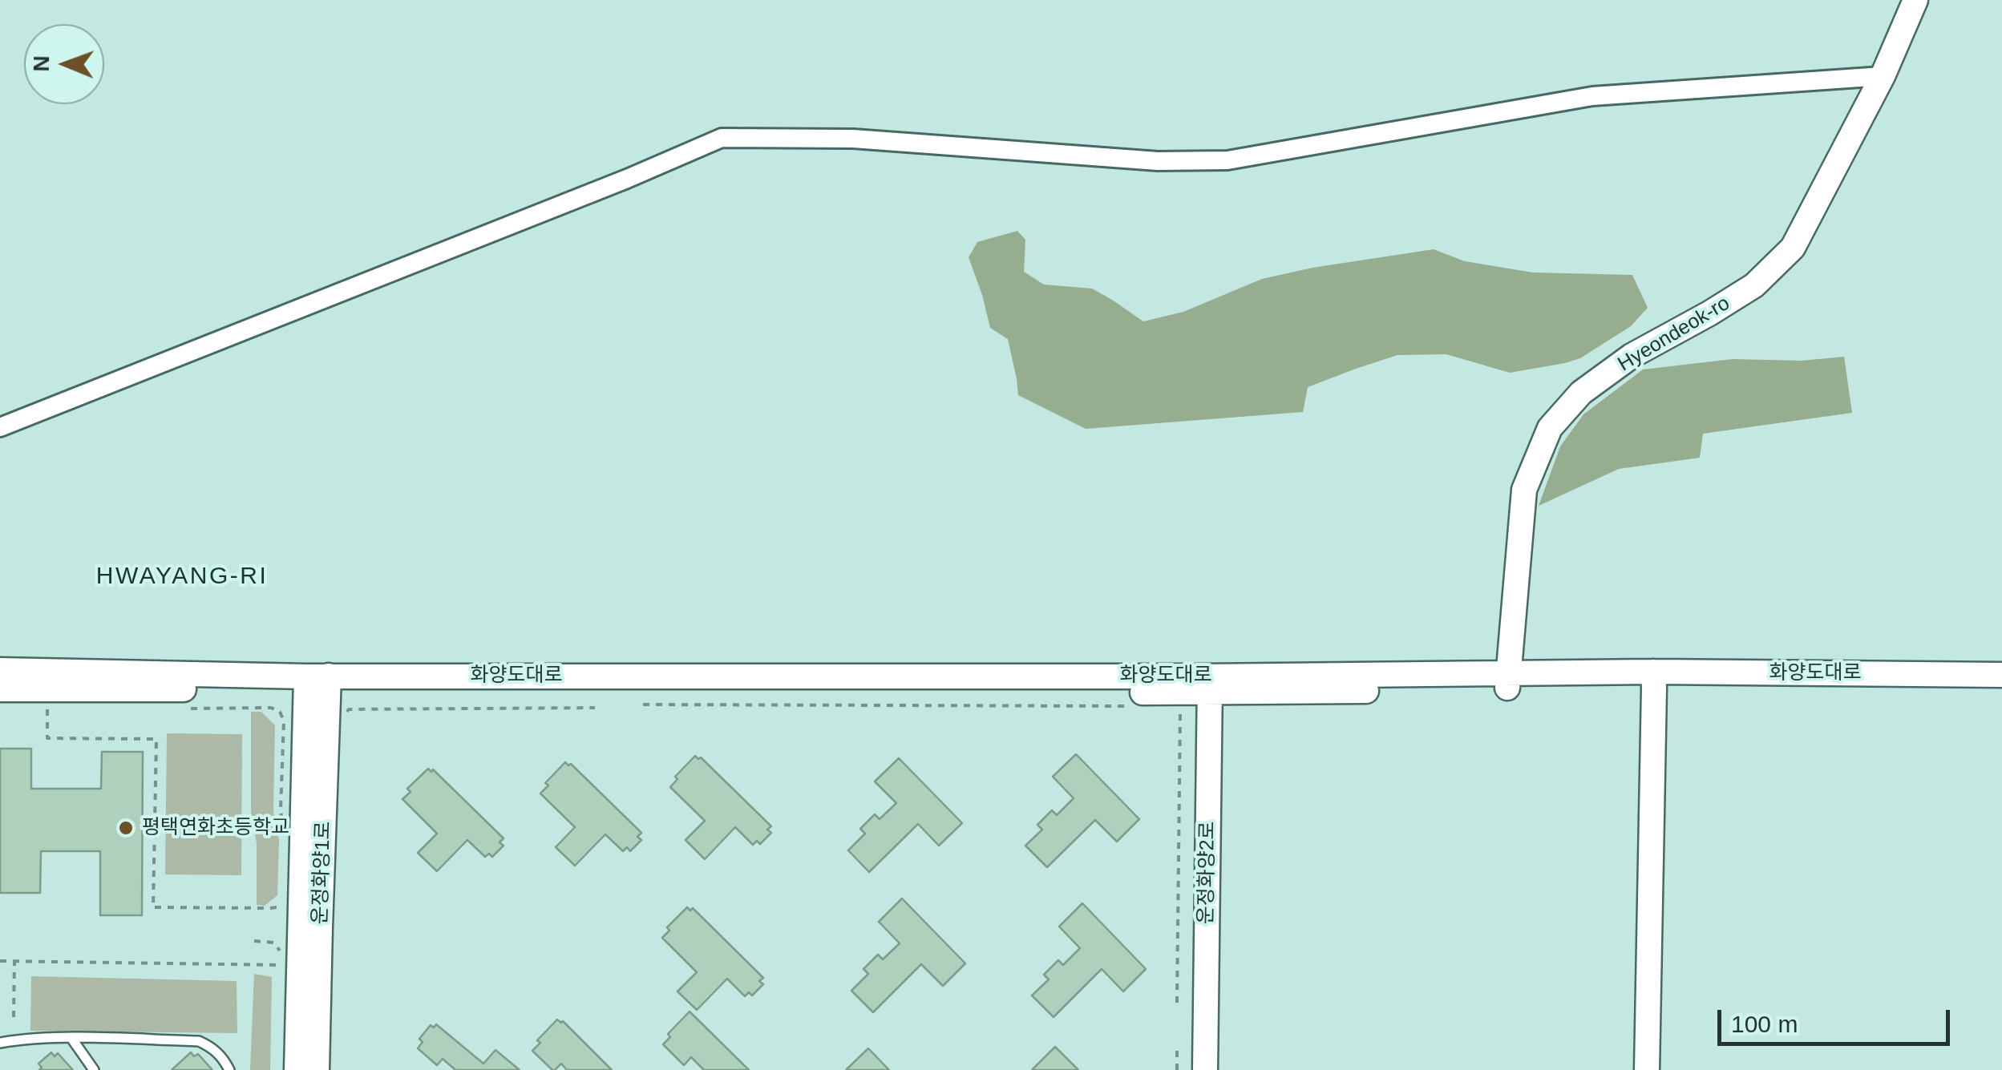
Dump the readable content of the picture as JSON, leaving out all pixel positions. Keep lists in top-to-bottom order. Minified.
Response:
{"streets":{"street":["Hyeondeok-ro","화양도대로","운정화양1로","운정화양2로"]},"crossings":[["Hyeondeok-ro","화양도대로"],["화양도대로","운정화양1로"],["화양도대로","운정화양2로"]],"districts":["HWAYANG-RI"],"places":["평택연화초등학교"],"scale_bar":"100 m","north":"left"}
